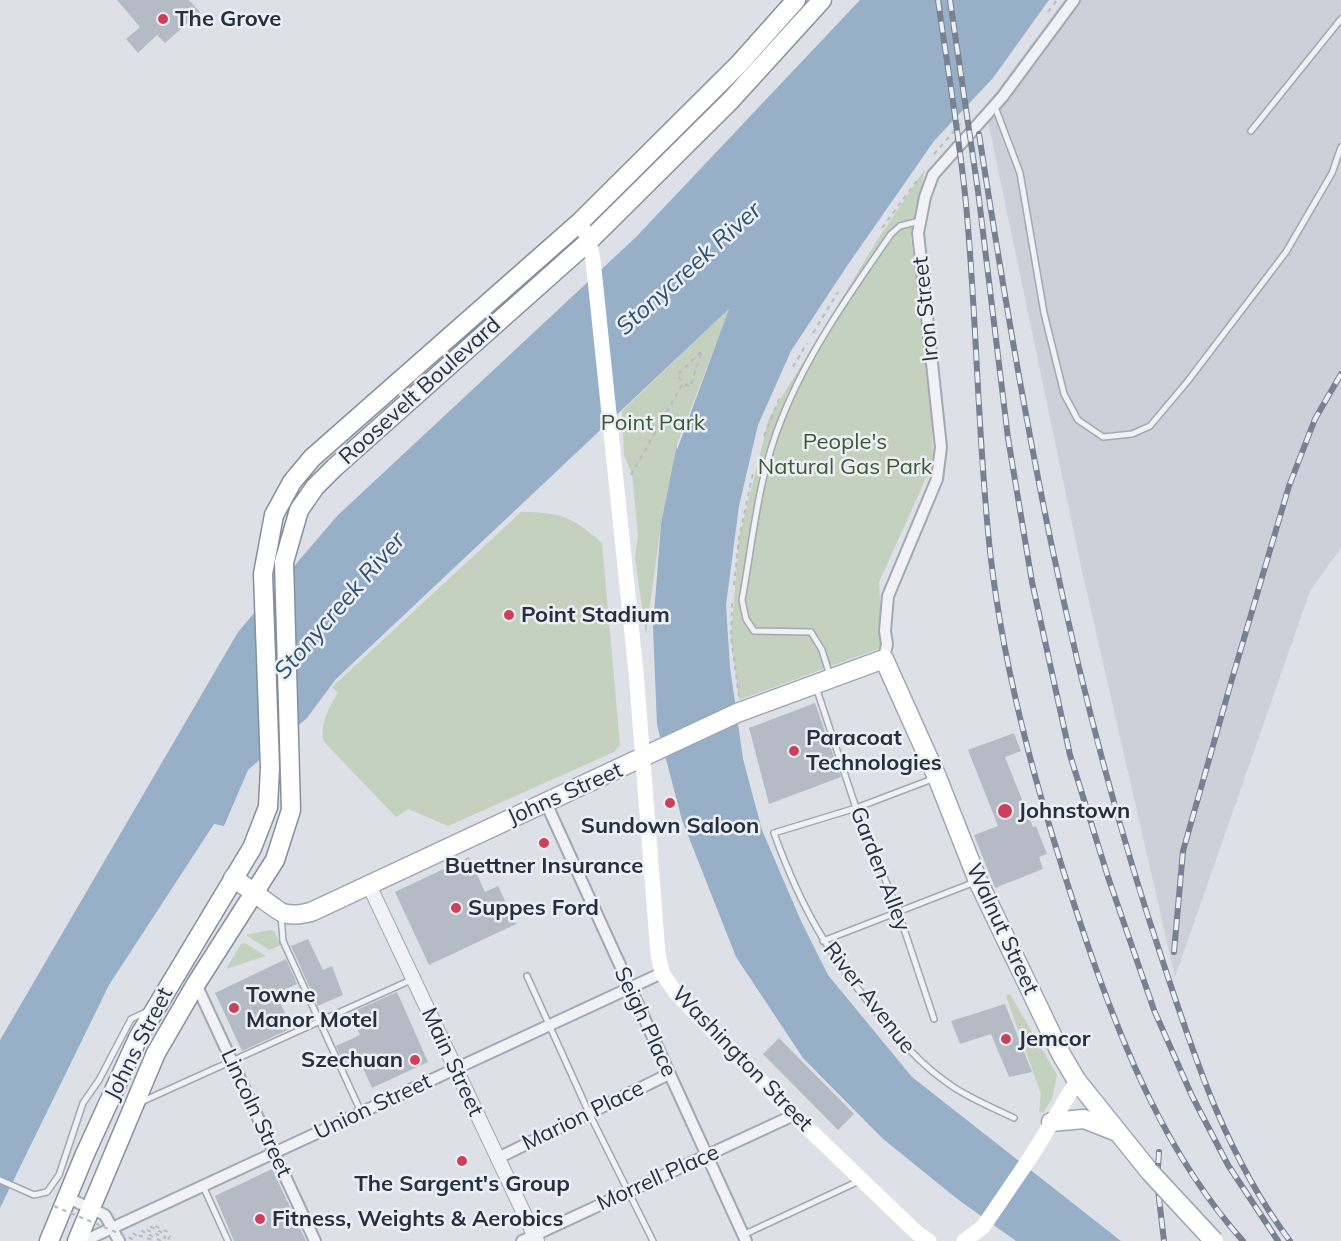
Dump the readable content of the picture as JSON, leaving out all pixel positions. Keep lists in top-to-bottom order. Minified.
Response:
{"streets":{"main road":["Roosevelt Boulevard","Johns Street","Walnut Street","Washington Street"],"street":["Iron Street","Seigh Place","Main Street","Union Street","Lincoln Street","Marion Place","Morrell Place"],"lane":["Garden Alley","River Avenue"]},"crossings":[["Iron Street","Johns Street"],["Iron Street","Garden Alley"],["Iron Street","Walnut Street"],["Roosevelt Boulevard","Johns Street"],["Roosevelt Boulevard","Washington Street"],["Johns Street","Garden Alley"],["Johns Street","Walnut Street"],["Johns Street","Seigh Place"],["Johns Street","Washington Street"],["Johns Street","Main Street"],["Johns Street","Lincoln Street"],["Garden Alley","River Avenue"],["Seigh Place","Union Street"],["Seigh Place","Marion Place"],["Seigh Place","Morrell Place"],["Washington Street","Union Street"],["Washington Street","Morrell Place"],["Main Street","Union Street"],["Main Street","Marion Place"],["Main Street","Morrell Place"],["Union Street","Lincoln Street"]],"water":["Stonycreek River"],"parks":["Point Park","People's Natural Gas Park"],"places":["The Grove","Point Stadium","Paracoat Technologies","Sundown Saloon","Johnstown","Buettner Insurance","Suppes Ford","Towne Manor Motel","Jemcor","Szechuan","The Sargent's Group","Fitness, Weights & Aerobics"]}
